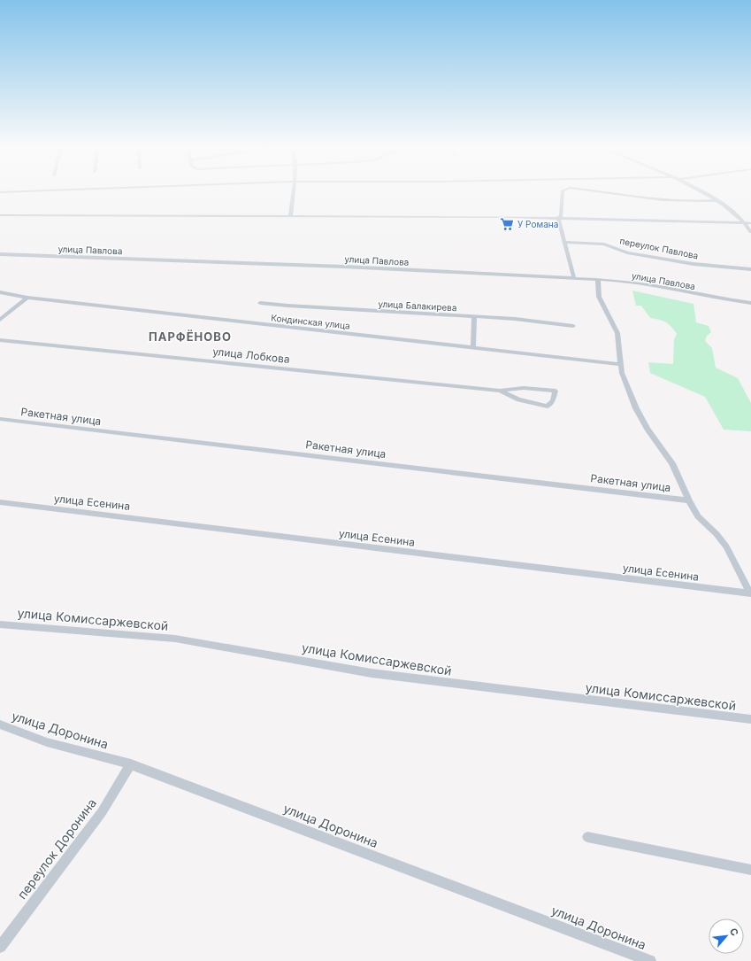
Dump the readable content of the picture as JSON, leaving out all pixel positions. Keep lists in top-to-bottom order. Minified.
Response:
{"streets":{"street":["переулок Павлова","улица Павлова","улица Балакирева","Кондинская улица","улица Лобкова","Ракетная улица","улица Есенина","улица Комиссаржевской","улица Доронина","переулок Доронина"]},"crossings":[["улица Доронина","переулок Доронина"]],"districts":["ПАРФЁНОВО"],"places":{"supermarket":["У Романа"]},"north":"top right"}
